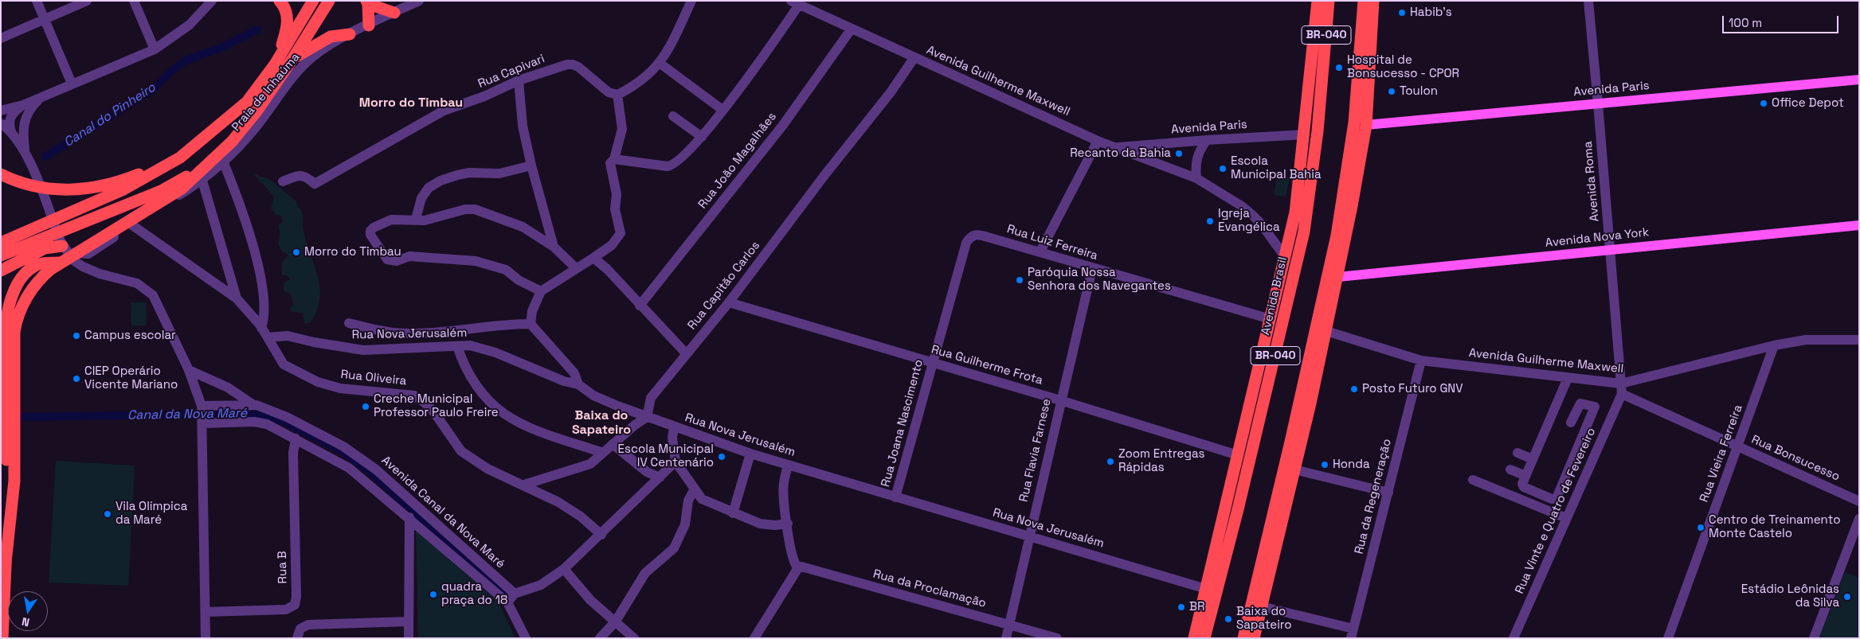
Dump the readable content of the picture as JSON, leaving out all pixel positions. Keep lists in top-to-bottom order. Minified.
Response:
{"streets":{"highway":["BR-040","Avenida Brasil"],"main road":["Avenida Paris","Avenida Nova York"],"street":["Rua Capivari","Avenida Guilherme Maxwell","Praia de Inhaúma","Rua João Magalhães","Avenida Roma","Rua Luiz Ferreira","Rua Capitão Carlos","Rua Nova Jerusalém","Rua Guilherme Frota","Rua Oliveira","Rua Joana Nascimento","Rua Flavia Farnese","Rua Vieira Ferreira","Rua Bonsucesso","Rua da Regeneração","Rua Vinte e Quatro de Fevereiro","Avenida Canal da Nova Maré","Rua B","Rua da Proclamação"]},"crossings":[["Avenida Guilherme Maxwell","Avenida Paris"],["Avenida Guilherme Maxwell","Rua João Magalhães"],["Avenida Guilherme Maxwell","Avenida Roma"],["Avenida Guilherme Maxwell","Rua Capitão Carlos"],["Avenida Guilherme Maxwell","Avenida Brasil"],["Avenida Guilherme Maxwell","Rua Vieira Ferreira"],["Avenida Guilherme Maxwell","Rua Bonsucesso"],["Avenida Guilherme Maxwell","Rua da Regeneração"],["Avenida Guilherme Maxwell","Rua Vinte e Quatro de Fevereiro"],["Avenida Paris","Avenida Roma"],["Avenida Paris","Avenida Brasil"],["Praia de Inhaúma","Rua Oliveira"],["Avenida Roma","Avenida Nova York"],["Avenida Roma","Rua Bonsucesso"],["Avenida Roma","Rua Vinte e Quatro de Fevereiro"],["Rua Luiz Ferreira","Avenida Brasil"],["Rua Luiz Ferreira","Rua Joana Nascimento"],["Rua Luiz Ferreira","Rua Flavia Farnese"],["Rua Capitão Carlos","Rua Nova Jerusalém"],["Rua Capitão Carlos","Rua Guilherme Frota"],["Avenida Brasil","Rua Nova Jerusalém"],["Avenida Brasil","Rua Guilherme Frota"],["Rua Nova Jerusalém","Rua Oliveira"],["Rua Nova Jerusalém","Rua Joana Nascimento"],["Rua Nova Jerusalém","Rua Flavia Farnese"],["Rua Guilherme Frota","Rua Joana Nascimento"],["Rua Guilherme Frota","Rua Flavia Farnese"],["Rua Flavia Farnese","Rua da Proclamação"],["Rua Vieira Ferreira","Rua Bonsucesso"],["Rua Bonsucesso","Rua Vinte e Quatro de Fevereiro"],["Avenida Canal da Nova Maré","Rua B"]],"districts":["Morro do Timbau","Baixa do Sapateiro"],"water":["Canal do Pinheiro","Canal da Nova Maré"],"places":["Habib's","Hospital de Bonsucesso - CPOR","Toulon","Office Depot","Recanto da Bahia","Escola Municipal Bahia","Igreja Evangélica","Morro do Timbau","Paróquia Nossa Senhora dos Navegantes","Campus escolar","CIEP Operário Vicente Mariano","Posto Futuro GNV","Creche Municipal Professor Paulo Freire","Escola Municipal IV Centenário","Zoom Entregas Rápidas","Honda","Vila Olímpica da Maré","Centro de Treinamento Monte Castelo","quadra praça do 18","Estádio Leônidas da Silva","BR","Baixa do Sapateiro"],"scale_bar":"100 m","north":"bottom"}
